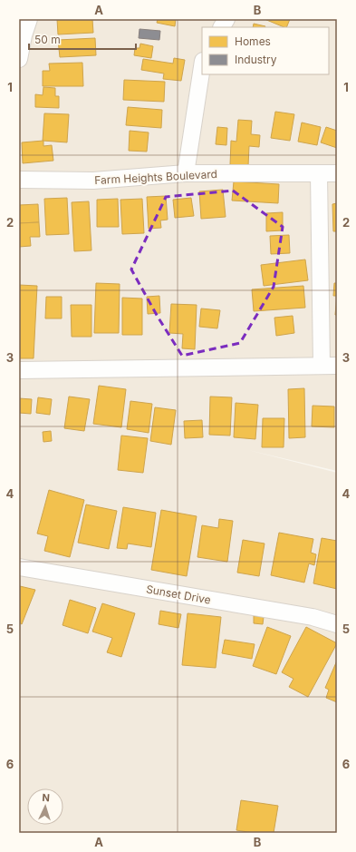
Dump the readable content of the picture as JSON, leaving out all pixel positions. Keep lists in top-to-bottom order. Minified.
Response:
{"streets":{"street":["Farm Heights Boulevard","Sunset Drive"]},"legend":["Homes","Industry"],"scale_bar":"50 m","north":"top","grid":{"columns":["A","B"],"rows":["1","2","3","4","5","6"]}}
